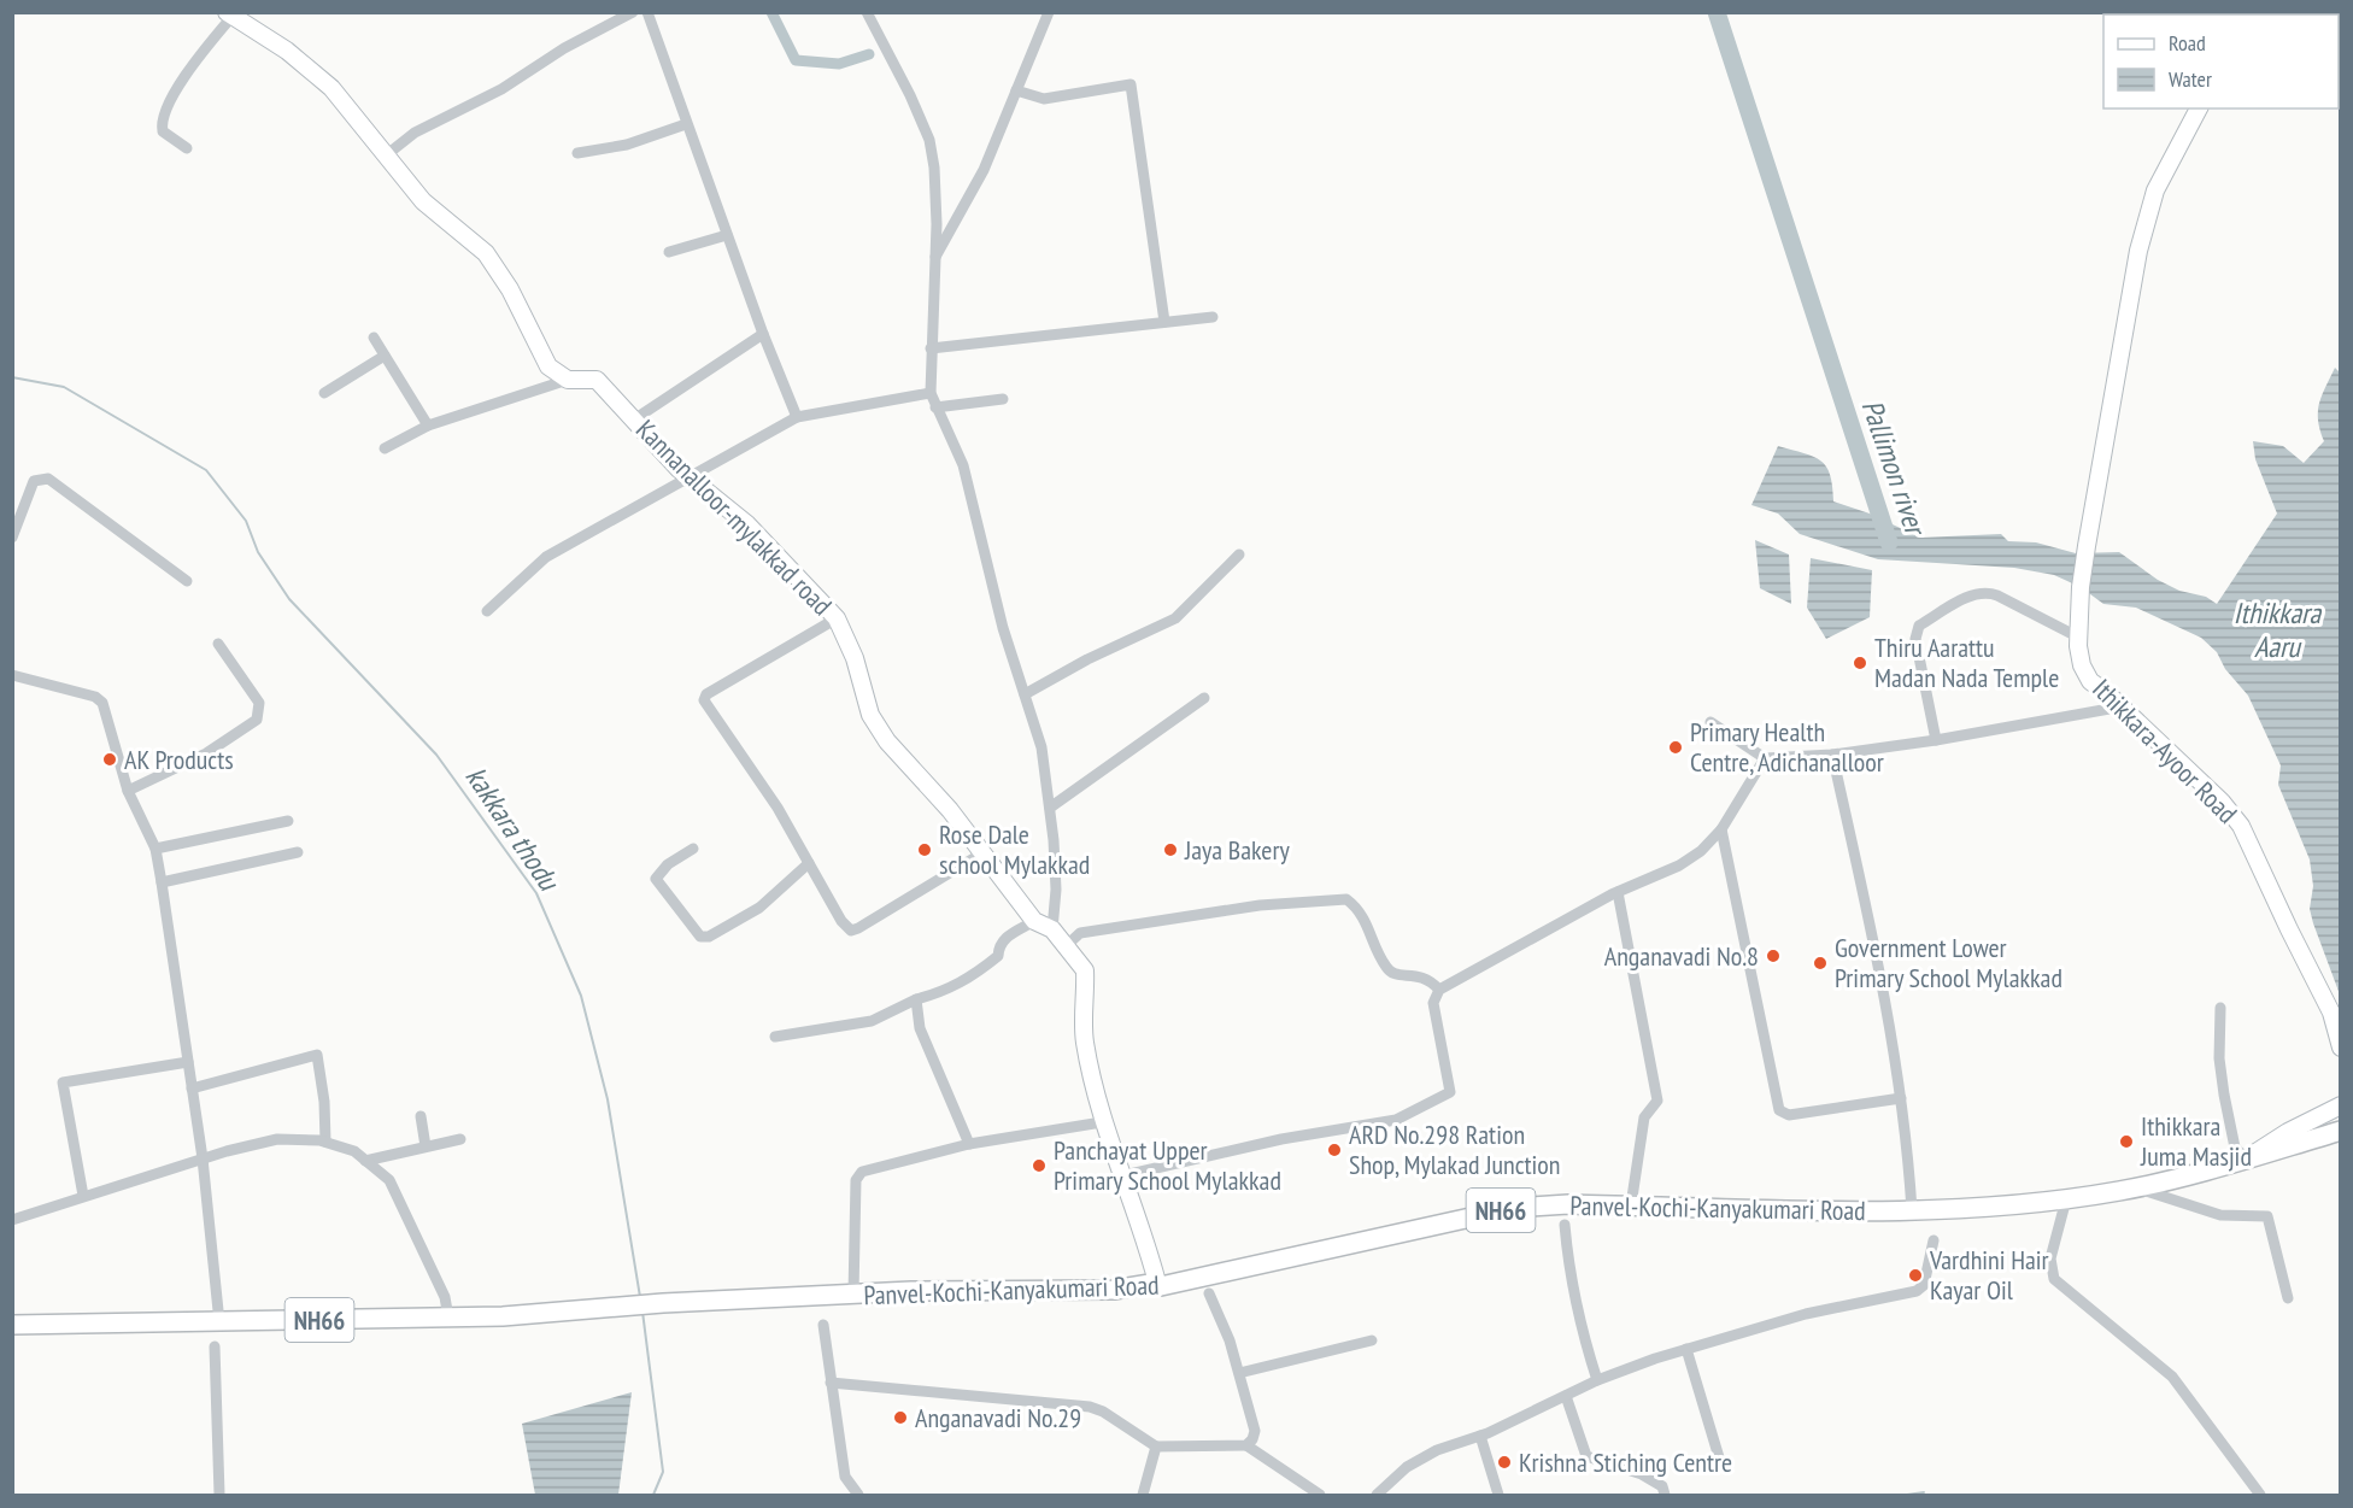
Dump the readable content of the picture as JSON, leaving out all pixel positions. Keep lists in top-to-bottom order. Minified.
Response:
{"streets":{"highway":["Panvel-Kochi-Kanyakumari Road","NH66"],"main road":["Kannanalloor-mylakkad road","Ithikkara-Ayoor Road"]},"crossings":[["Kannanalloor-mylakkad road","Panvel-Kochi-Kanyakumari Road"]],"water":["Pallimon river","Ithikkara Aaru","kakkara thodu"],"places":["Thiru Aarattu Madan Nada Temple","Primary Health Centre, Adichanalloor","AK Products","Rose Dale school Mylakkad","Jaya Bakery","Anganavadi No.8","Government Lower Primary School Mylakkad","Ithikkara Juma Masjid","ARD No.298 Ration Shop, Mylakad Junction","Panchayat Upper Primary School Mylakkad","Vardhini Hair Kayar Oil","Anganavadi No.29","Krishna Stiching Centre"],"legend":["Road","Water"]}
